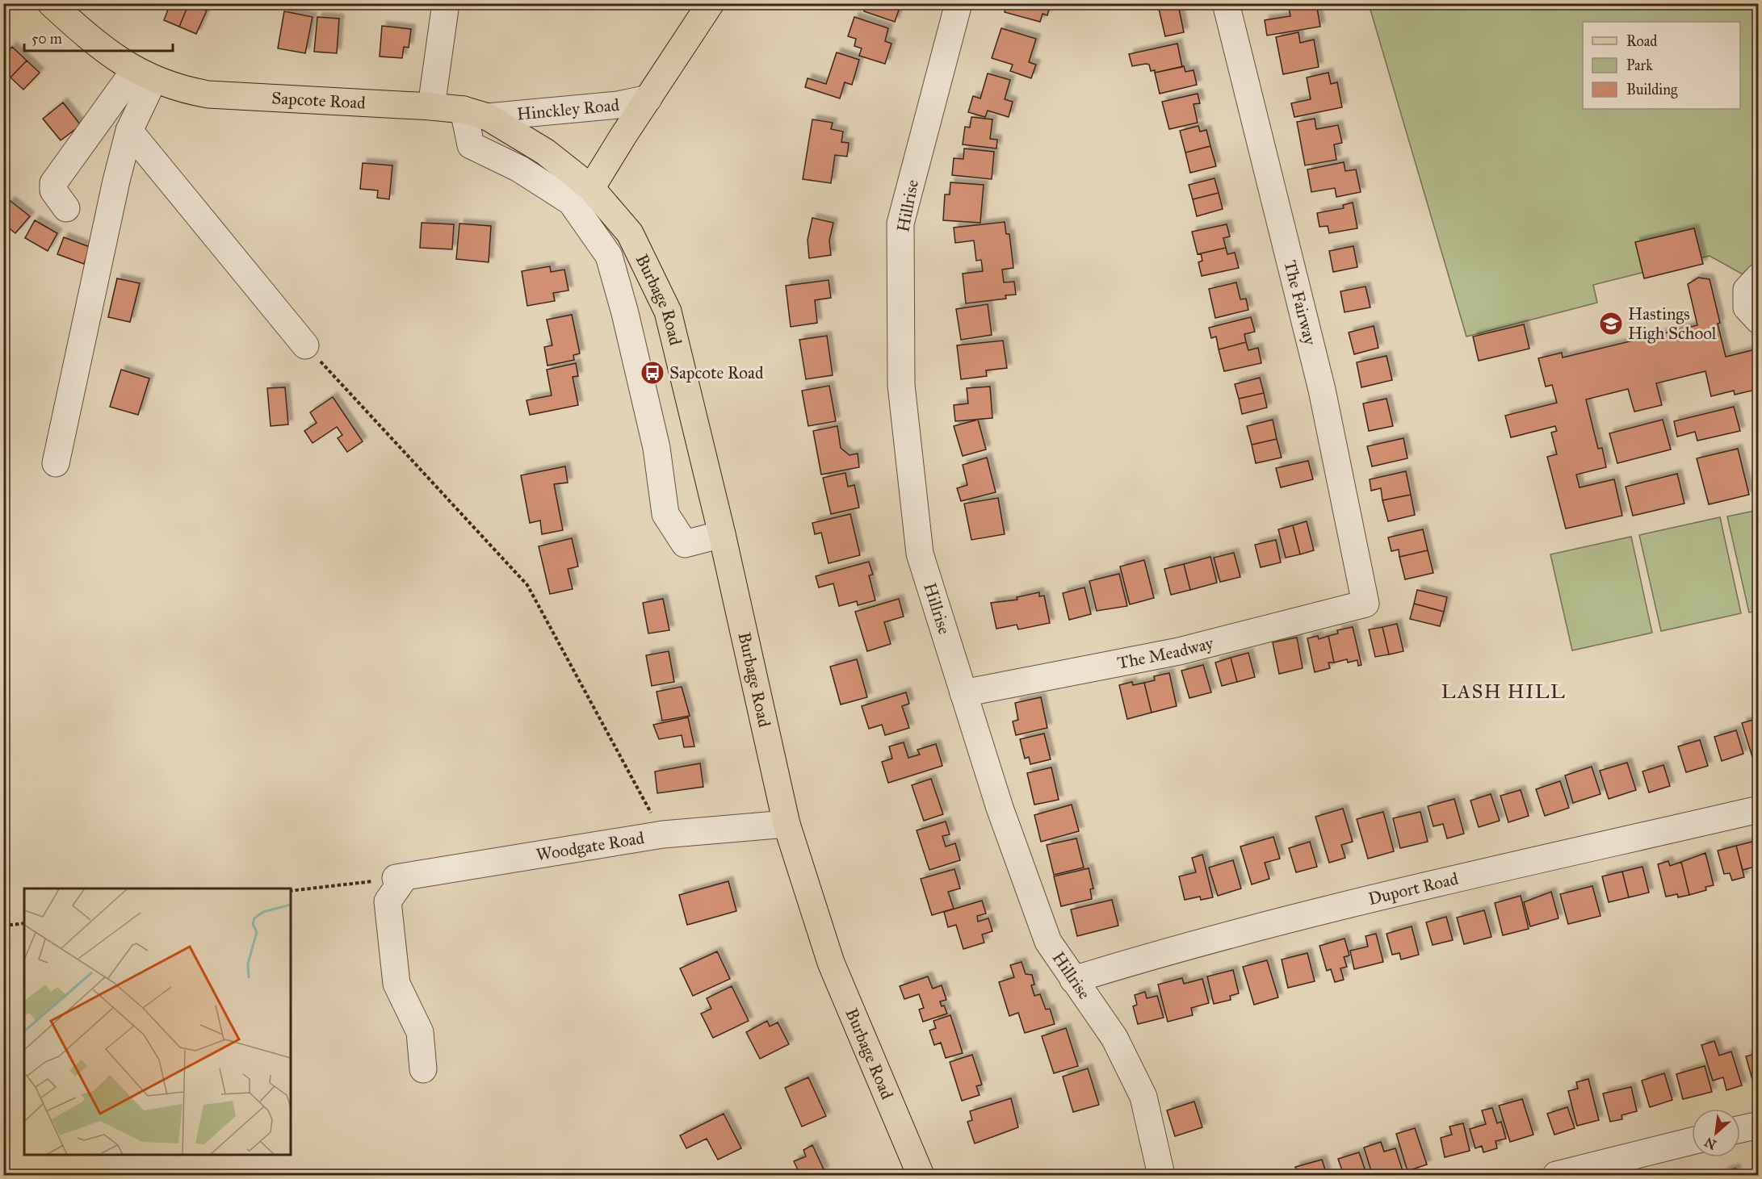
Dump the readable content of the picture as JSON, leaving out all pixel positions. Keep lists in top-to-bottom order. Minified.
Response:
{"streets":{"main road":["Sapcote Road","Hinckley Road","Burbage Road"],"street":["Hillrise","The Fairway","The Meadway","Woodgate Road","Duport Road"]},"crossings":[["Sapcote Road","Hinckley Road"],["Sapcote Road","Burbage Road"],["Hinckley Road","Burbage Road"],["Hillrise","The Meadway"],["Hillrise","Duport Road"],["Burbage Road","Woodgate Road"],["The Fairway","The Meadway"]],"districts":["LASH HILL"],"places":{"school or university":["Hastings High School"],"bus stop":["Sapcote Road"]},"legend":["Road","Park","Building"],"scale_bar":"50 m","north":"bottom left"}
